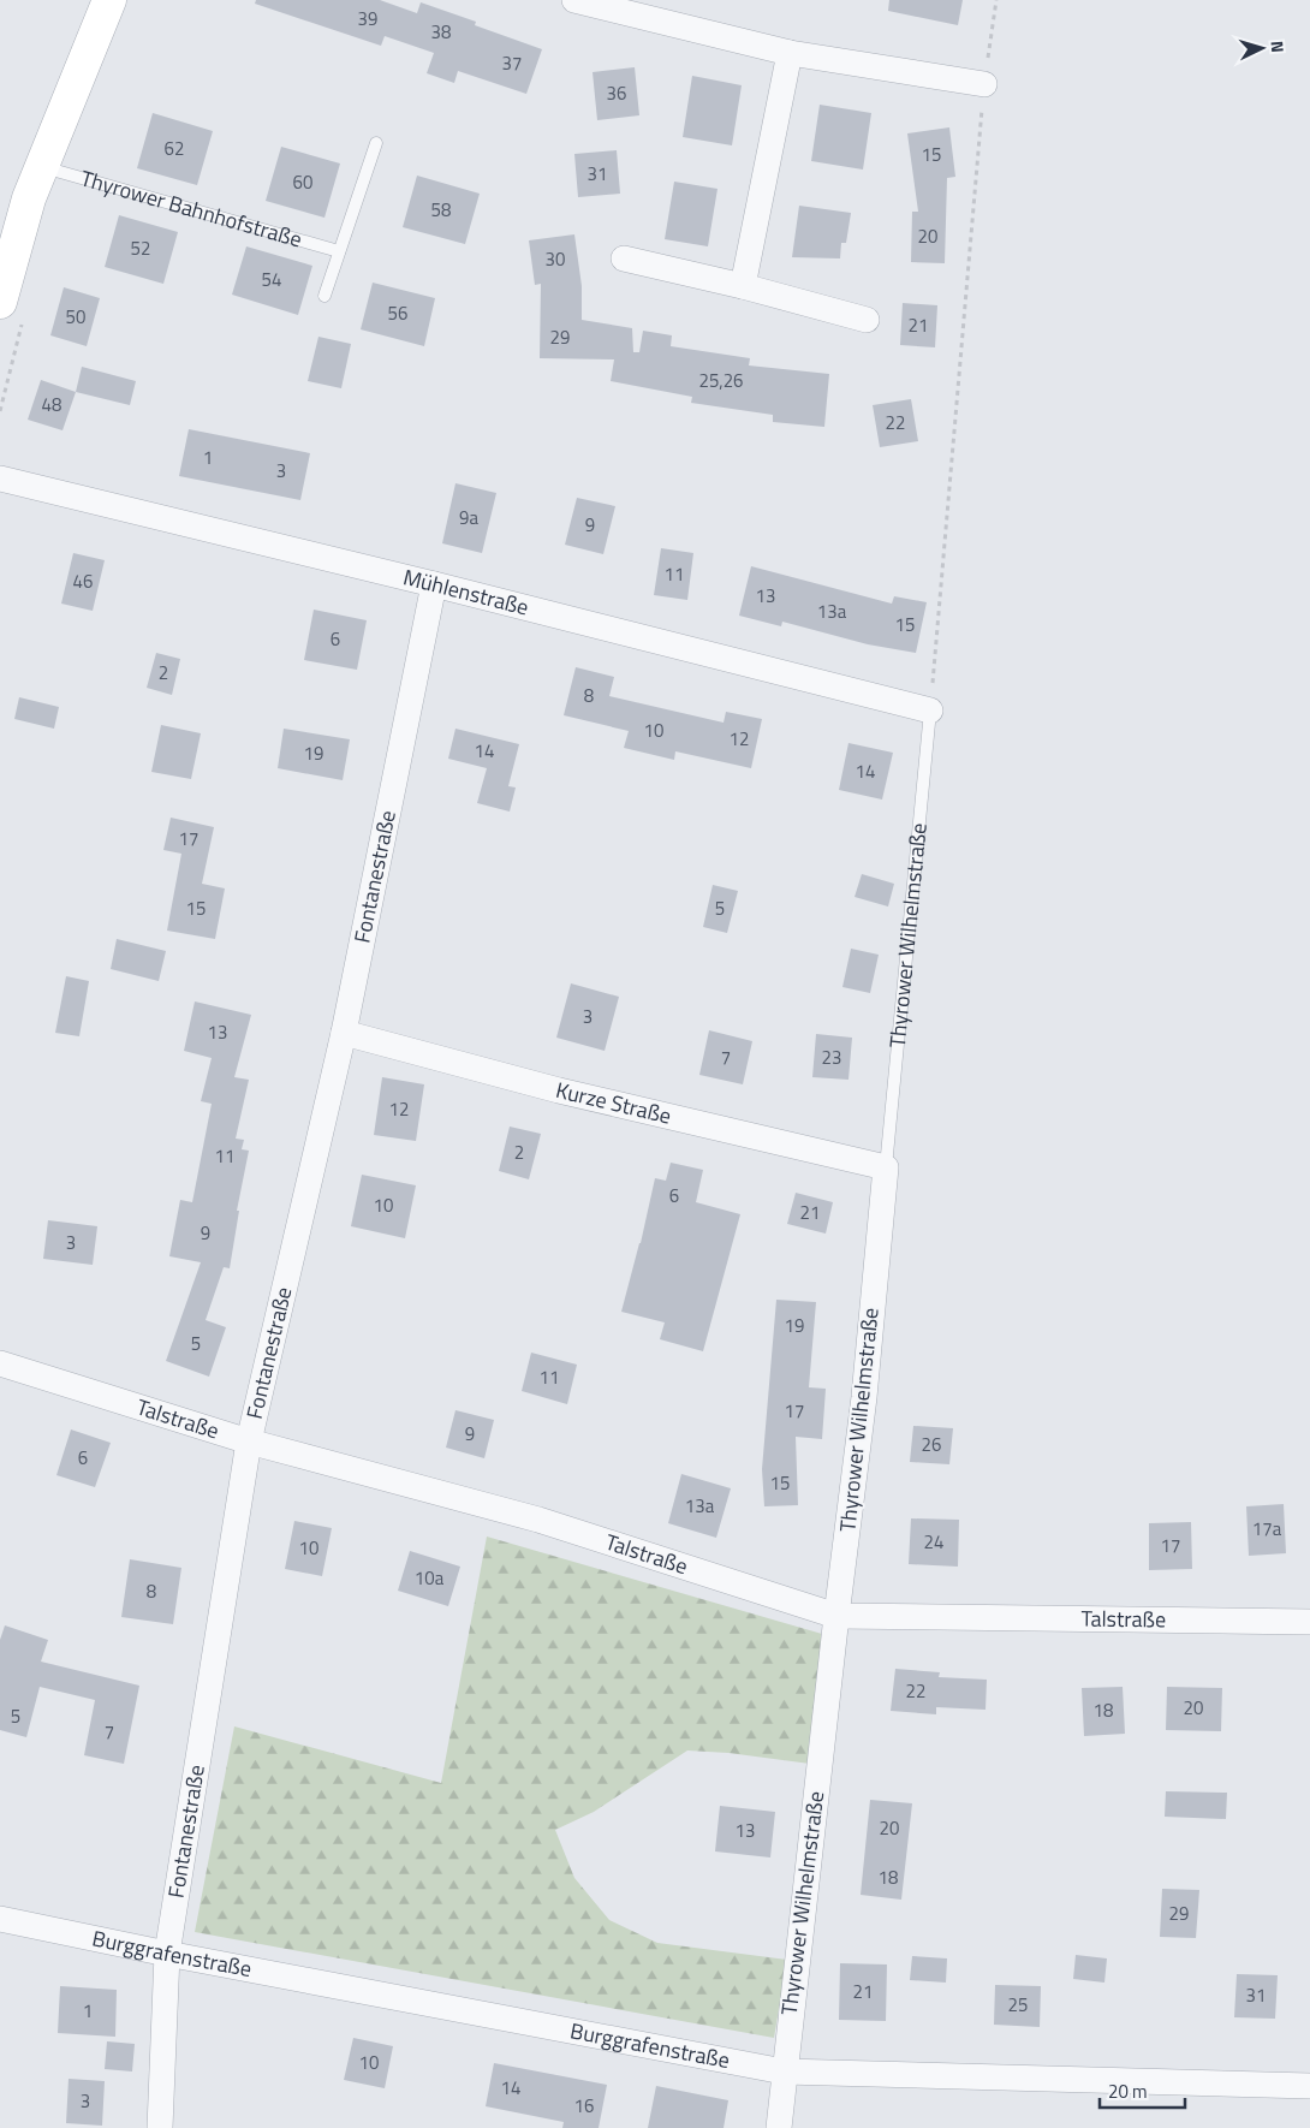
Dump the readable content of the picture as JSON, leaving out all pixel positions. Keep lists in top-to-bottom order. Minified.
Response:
{"streets":{"street":["Mühlenstraße","Fontanestraße","Thyrower Wilhelmstraße","Kurze Straße","Talstraße","Burggrafenstraße"],"lane":["Thyrower Bahnhofstraße"]},"crossings":[["Mühlenstraße","Fontanestraße"],["Mühlenstraße","Thyrower Wilhelmstraße"],["Fontanestraße","Kurze Straße"],["Fontanestraße","Talstraße"],["Fontanestraße","Burggrafenstraße"],["Thyrower Wilhelmstraße","Kurze Straße"],["Thyrower Wilhelmstraße","Talstraße"],["Thyrower Wilhelmstraße","Burggrafenstraße"]],"house_numbers":["39","38","37","36","62","15","31","60","58","20","52","30","54","56","50","21","29","25,26","48","22","1","3","9a","9","11","46","13","13a","15","6","2","8","10","12","14","19","14","17","15","5","3","13","7","23","12","2","11","6","10","21","9","3","19","5","11","17","9","26","6","15","13a","17a","24","17","10","10a","8","22","20","18","5","7","20","13","18","29","21","31","25","1","10","14","3","16"],"scale_bar":"20 m","north":"right"}
